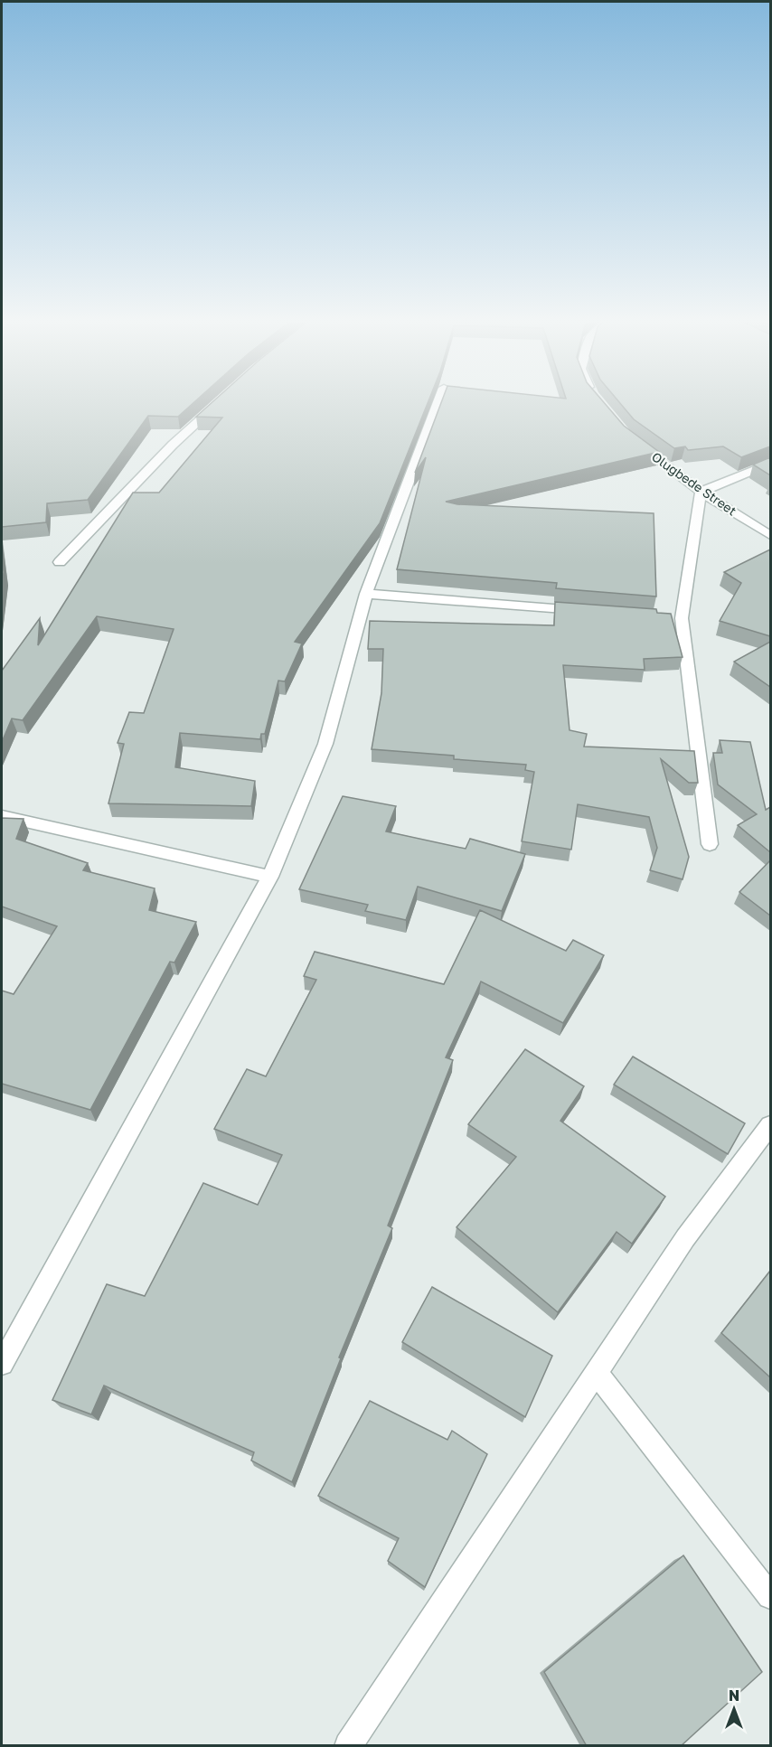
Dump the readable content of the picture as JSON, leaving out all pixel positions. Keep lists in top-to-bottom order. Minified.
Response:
{"streets":{"street":["Olugbede Street"]},"north":"top"}
